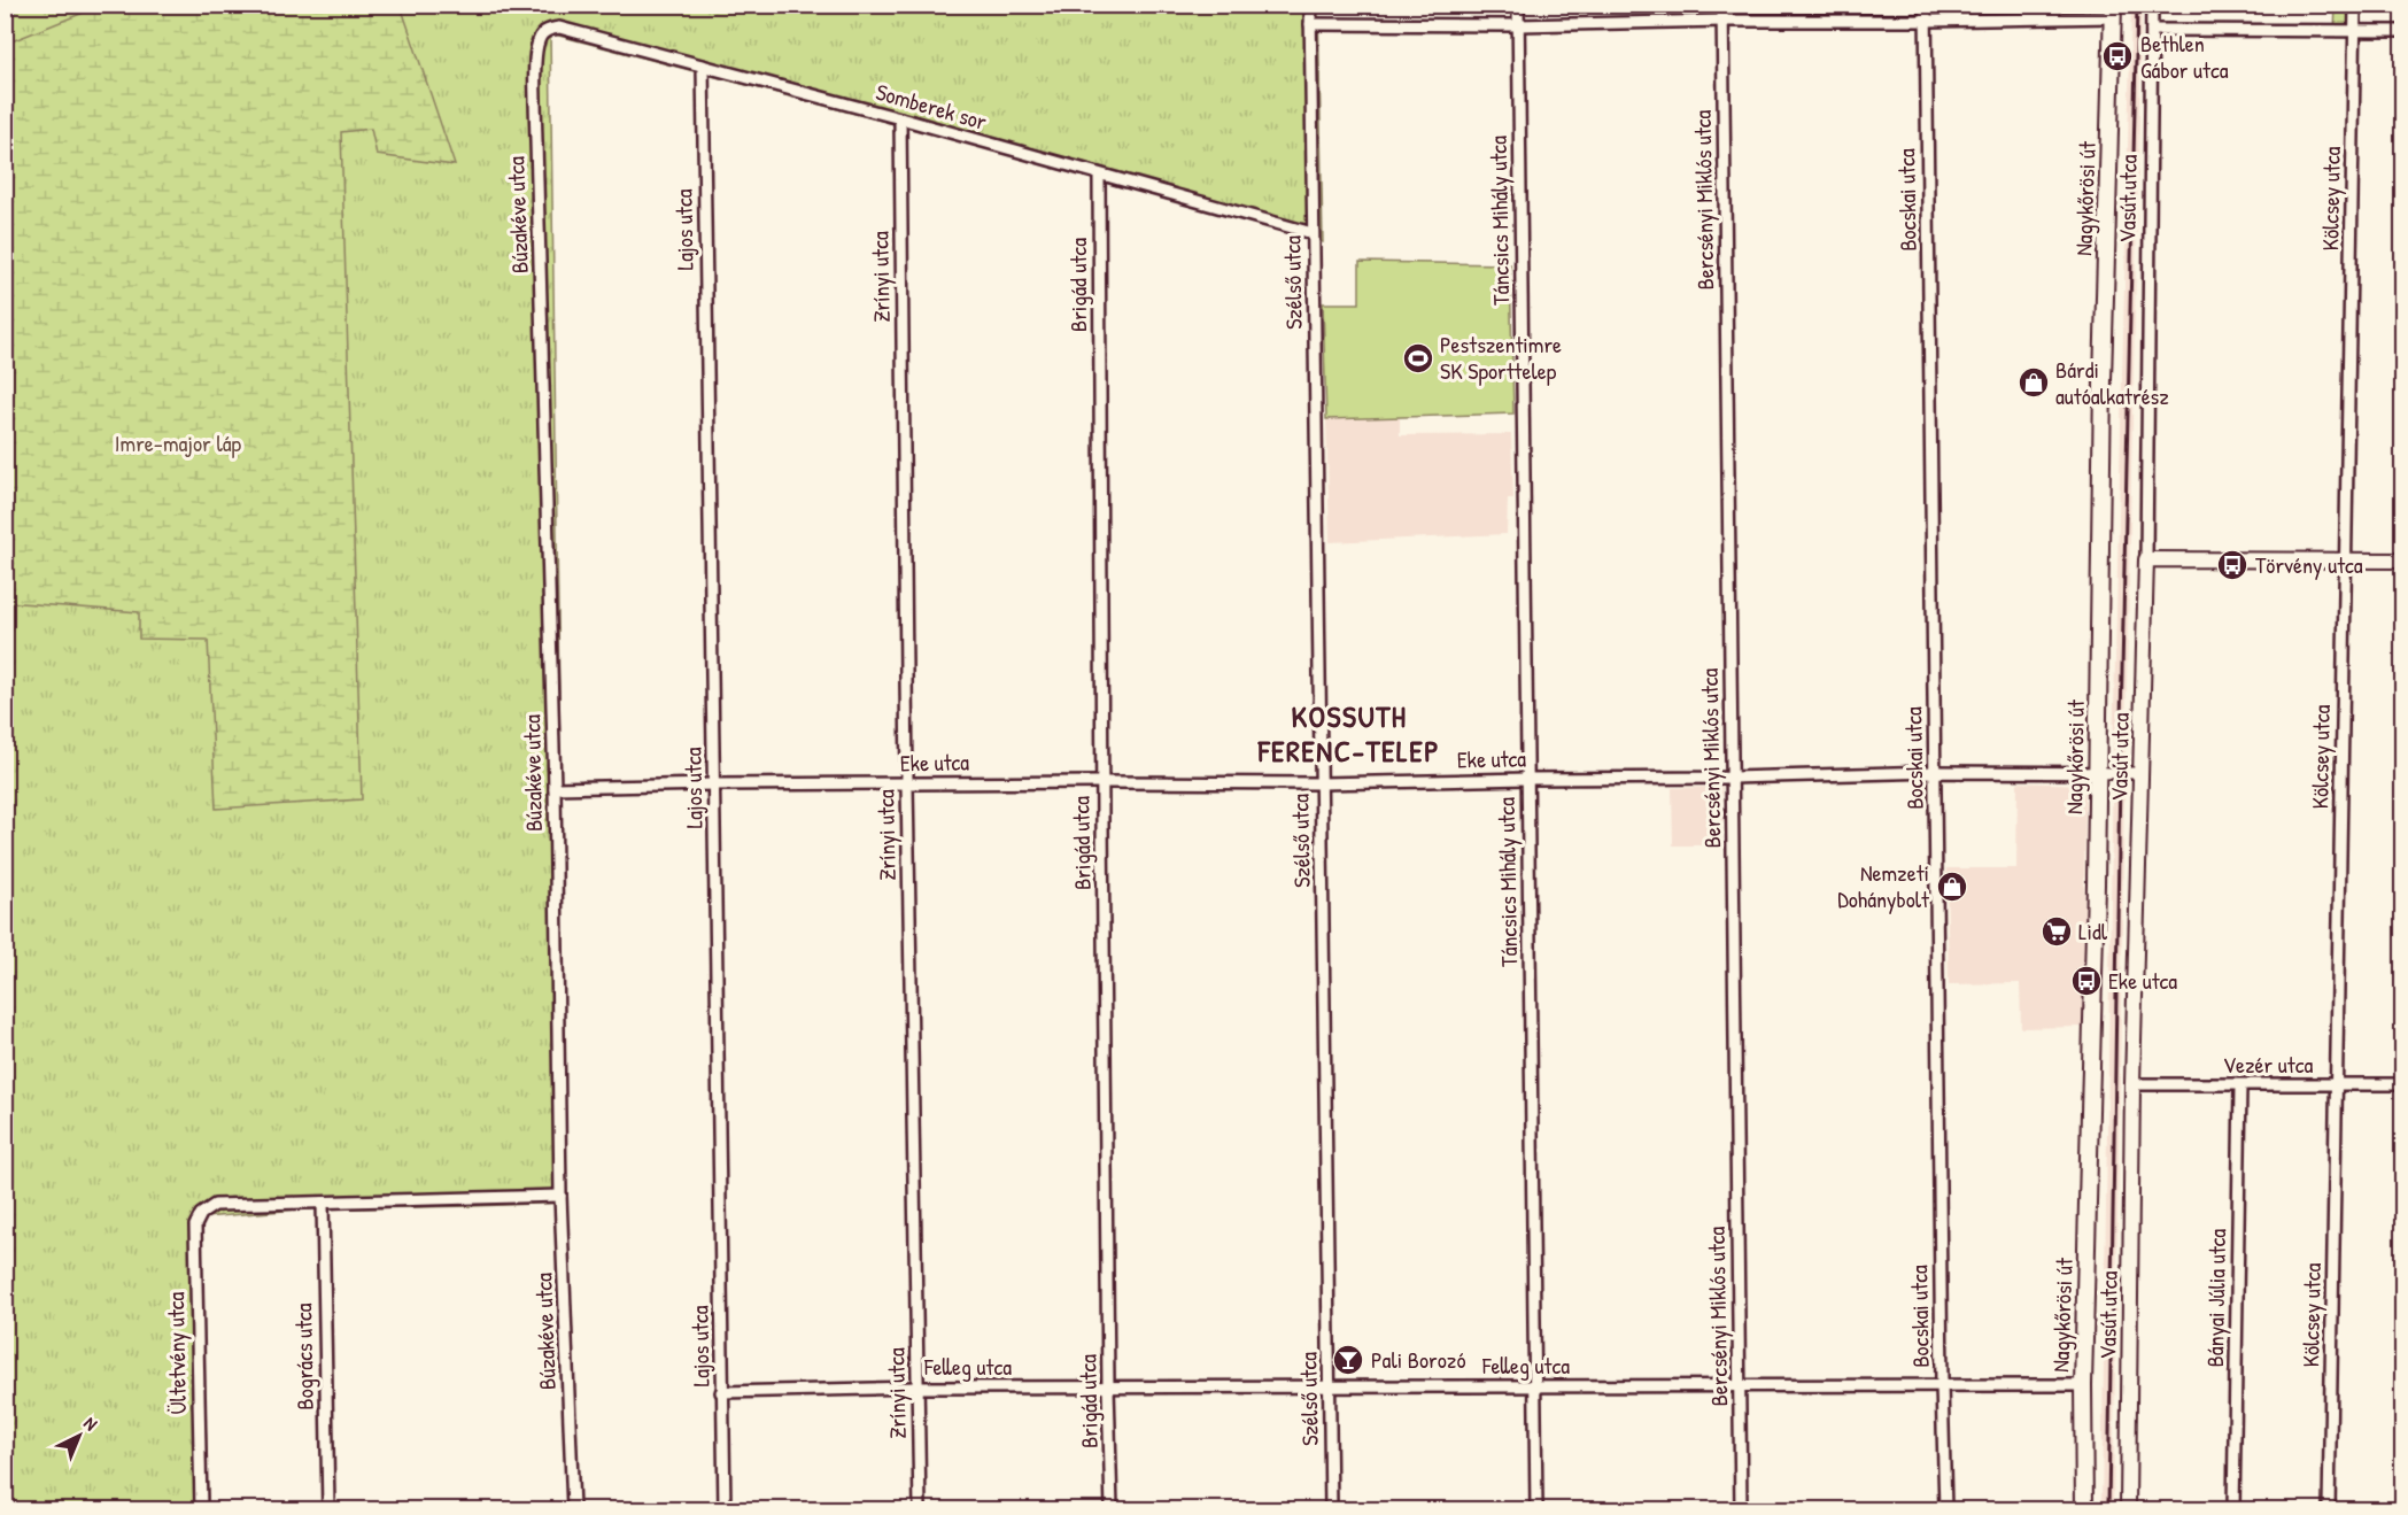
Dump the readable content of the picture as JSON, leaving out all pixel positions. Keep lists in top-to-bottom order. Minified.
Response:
{"streets":{"main road":["Nagykőrösi út"],"street":["Somberek sor","Vasút utca","Kölcsey utca","Bercsényi Miklós utca","Bocskai utca","Búzakéve utca","Táncsics Mihály utca","Lajos utca","Zrínyi utca","Szélső utca","Brigád utca","Eke utca","Vezér utca","Bányai Júlia utca","Ültetvény utca","Bogrács utca","Felleg utca"]},"crossings":[["Somberek sor","Búzakéve utca"],["Somberek sor","Lajos utca"],["Somberek sor","Zrínyi utca"],["Somberek sor","Szélső utca"],["Somberek sor","Brigád utca"],["Nagykőrösi út","Eke utca"],["Nagykőrösi út","Felleg utca"],["Vasút utca","Eke utca"],["Vasút utca","Vezér utca"],["Kölcsey utca","Vezér utca"],["Bercsényi Miklós utca","Eke utca"],["Bercsényi Miklós utca","Felleg utca"],["Bocskai utca","Eke utca"],["Bocskai utca","Felleg utca"],["Búzakéve utca","Eke utca"],["Táncsics Mihály utca","Eke utca"],["Táncsics Mihály utca","Felleg utca"],["Lajos utca","Eke utca"],["Lajos utca","Felleg utca"],["Zrínyi utca","Eke utca"],["Zrínyi utca","Felleg utca"],["Szélső utca","Eke utca"],["Szélső utca","Felleg utca"],["Brigád utca","Eke utca"],["Brigád utca","Felleg utca"],["Vezér utca","Bányai Júlia utca"],["Ültetvény utca","Bogrács utca"]],"districts":["KOSSUTH FERENC-TELEP"],"parks":["Imre-major láp"],"places":{"bus stop":["Bethlen Gábor utca","Törvény utca","Eke utca"],"sports":["Pestszentimre SK Sporttelep"],"shop":["Bárdi autóalkatrész","Nemzeti Dohánybolt"],"supermarket":["Lidl"],"bar":["Pali Borozó"]},"north":"top right"}
